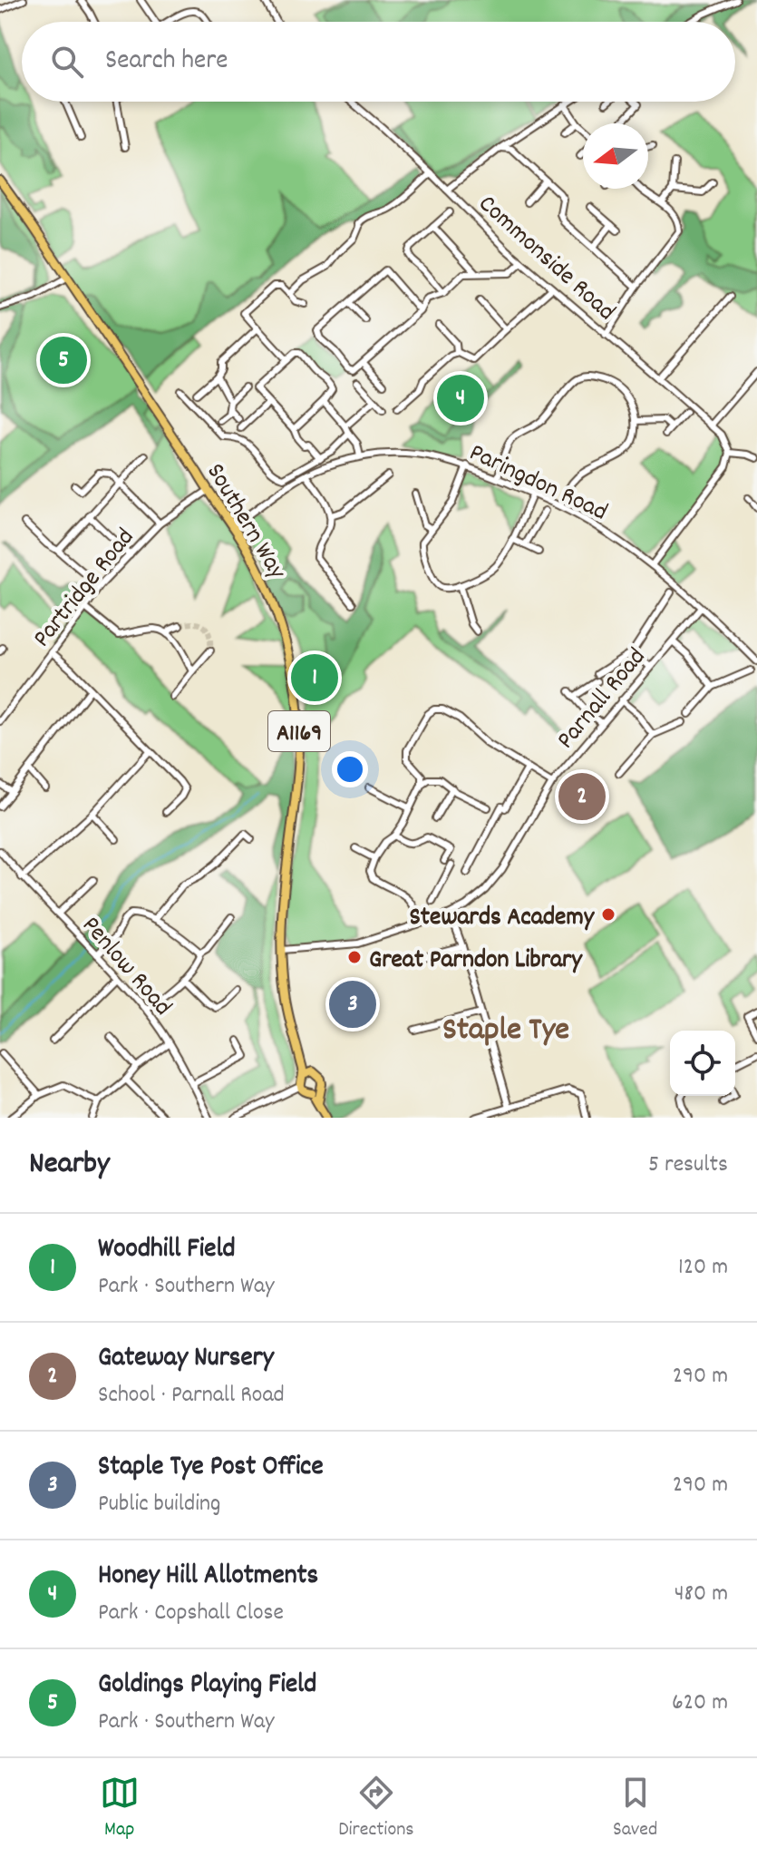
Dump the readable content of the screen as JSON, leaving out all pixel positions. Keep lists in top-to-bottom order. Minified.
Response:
{"streets":{"main road":["Southern Way","A1169"],"street":["Commonside Road","Paringdon Road","Partridge Road","Parnall Road","Penlow Road"]},"crossings":[["Paringdon Road","Southern Way"],["Paringdon Road","Parnall Road"],["Southern Way","Partridge Road"],["Southern Way","Parnall Road"]],"districts":["Staple Tye"],"places":["Stewards Academy","Great Parndon Library"],"north":"left","page":{"search":"Search here","pins":["5","4","1","2","3"],"heading":["Nearby","5 results"],"list":[{"mark":"1","name":"Woodhill Field","note":"Park · Southern Way","value":"120 m"},{"mark":"2","name":"Gateway Nursery","note":"School · Parnall Road","value":"290 m"},{"mark":"3","name":"Staple Tye Post Office","note":"Public building","value":"290 m"},{"mark":"4","name":"Honey Hill Allotments","note":"Park · Copshall Close","value":"480 m"},{"mark":"5","name":"Goldings Playing Field","note":"Park · Southern Way","value":"620 m"}],"nav":["Map","Directions","Saved"]}}
